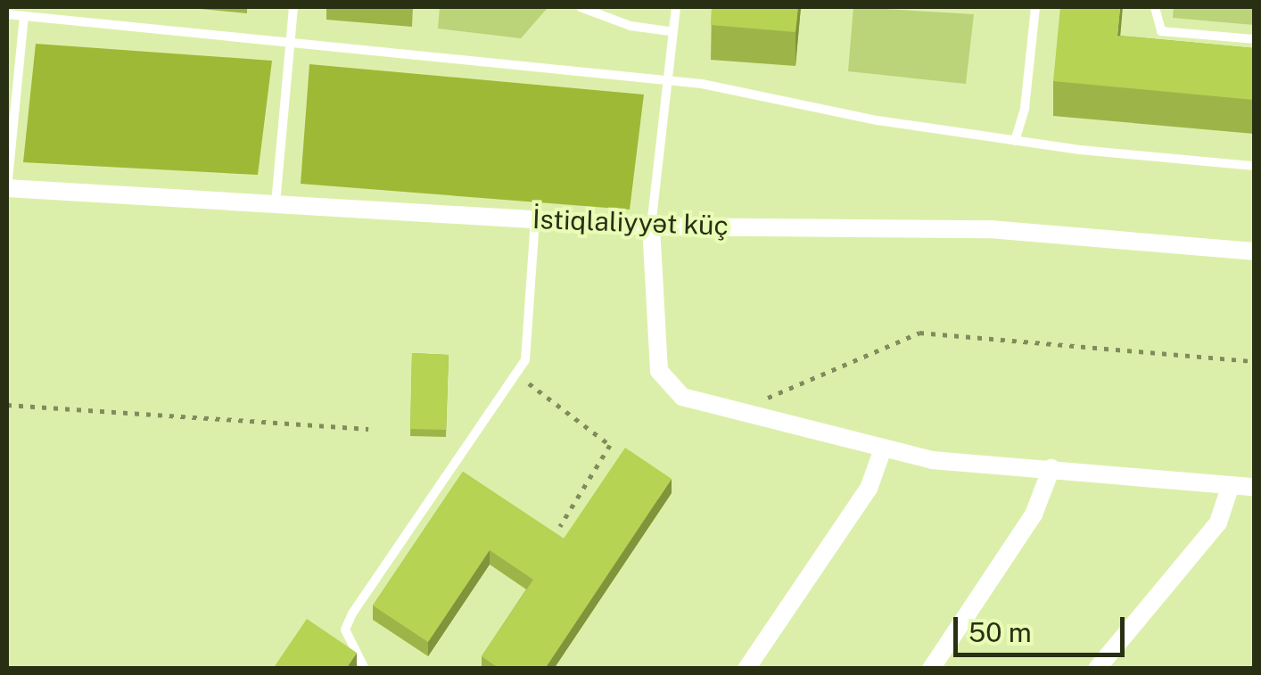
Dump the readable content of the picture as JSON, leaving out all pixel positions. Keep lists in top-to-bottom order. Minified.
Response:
{"streets":{"street":["İstiqlaliyyət küç"]},"scale_bar":"50 m"}
